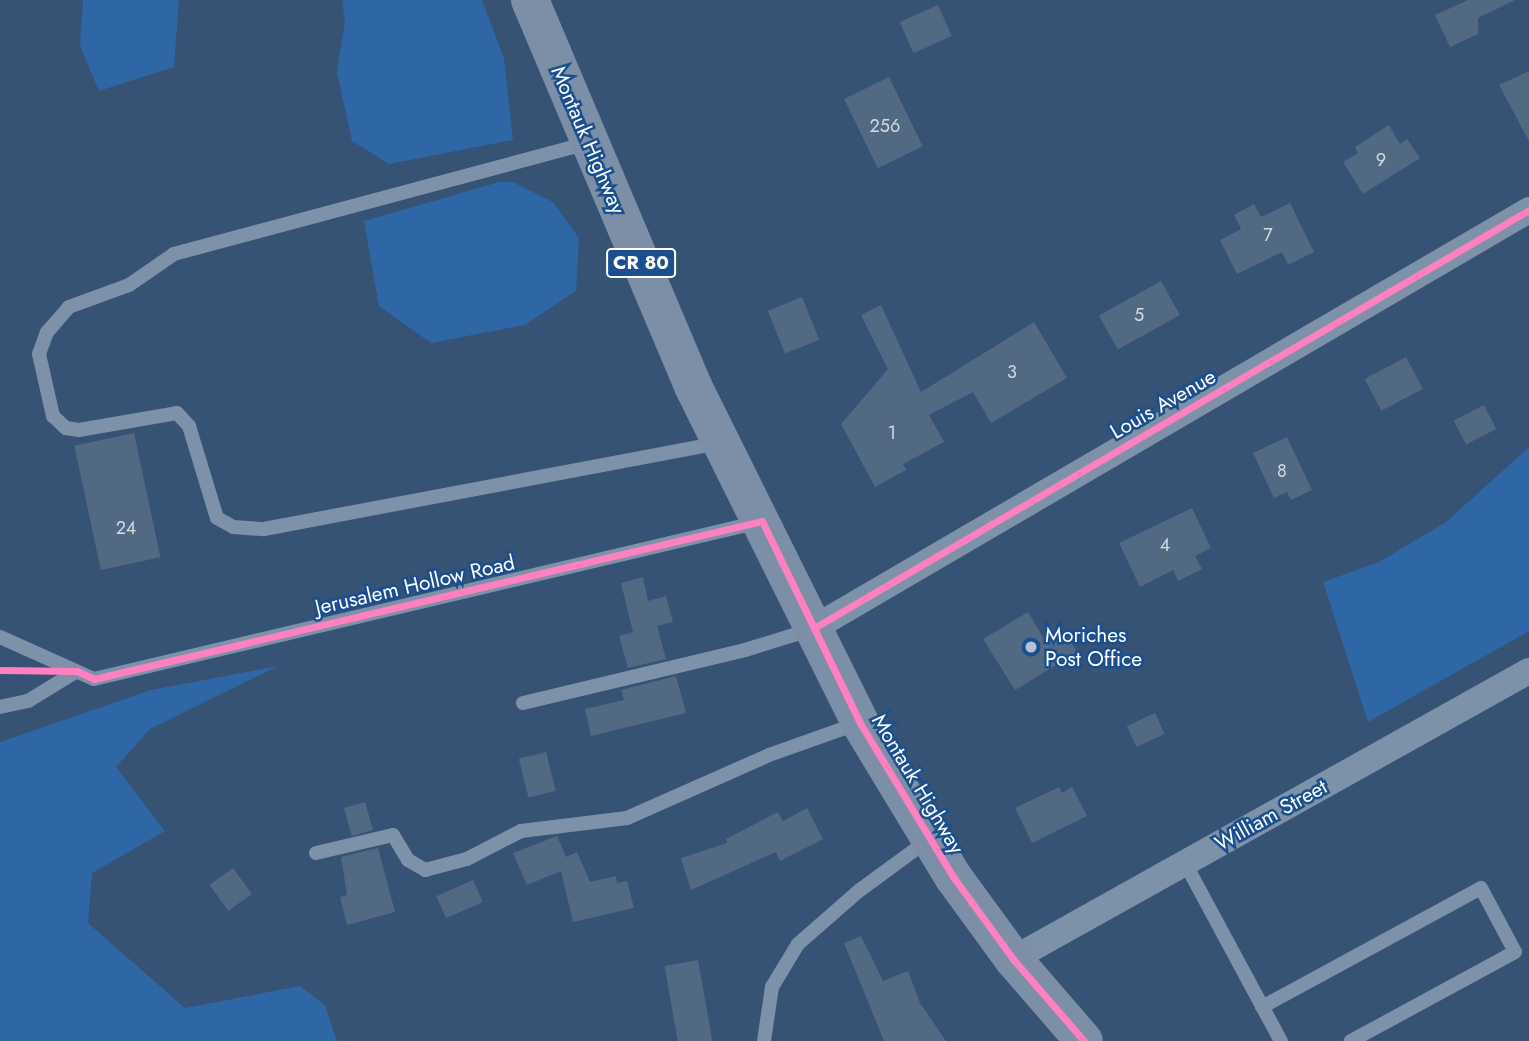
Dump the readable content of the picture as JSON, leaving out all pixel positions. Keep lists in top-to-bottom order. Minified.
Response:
{"streets":{"main road":["Montauk Highway","CR 80"],"street":["Louis Avenue","William Street"],"lane":["Jerusalem Hollow Road"]},"crossings":[["Montauk Highway","Louis Avenue"],["Montauk Highway","Jerusalem Hollow Road"],["Montauk Highway","William Street"]],"places":["Moriches Post Office"],"house_numbers":["256","9","7","5","3","1","8","24","4"]}
